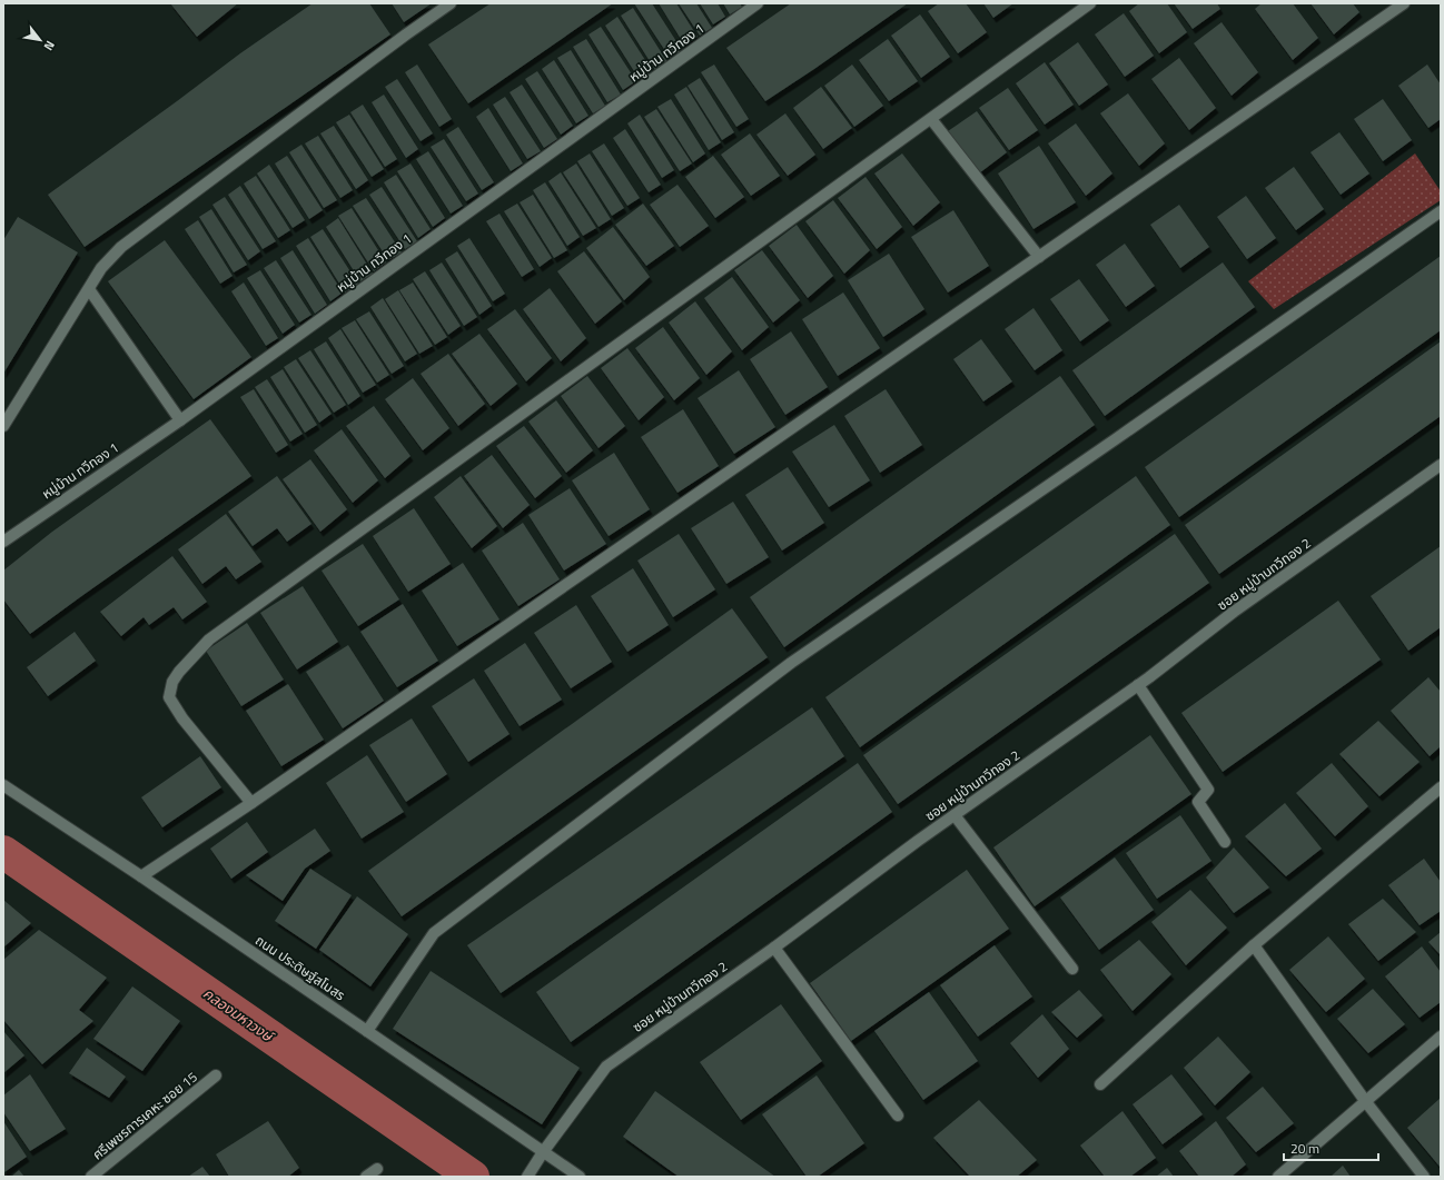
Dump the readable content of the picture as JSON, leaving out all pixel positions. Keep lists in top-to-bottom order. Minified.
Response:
{"streets":{"street":["หมู่บ้าน ทวีทอง 1","ซอย หมู่บ้านทวีทอง 2","ถนน ประดิษฐ์สโมสร","ศรีเพชรการเคหะ ซอย 15"]},"crossings":[["ซอย หมู่บ้านทวีทอง 2","ถนน ประดิษฐ์สโมสร"]],"water":["คลองมหาวงษ์"],"scale_bar":"20 m","north":"bottom right"}
